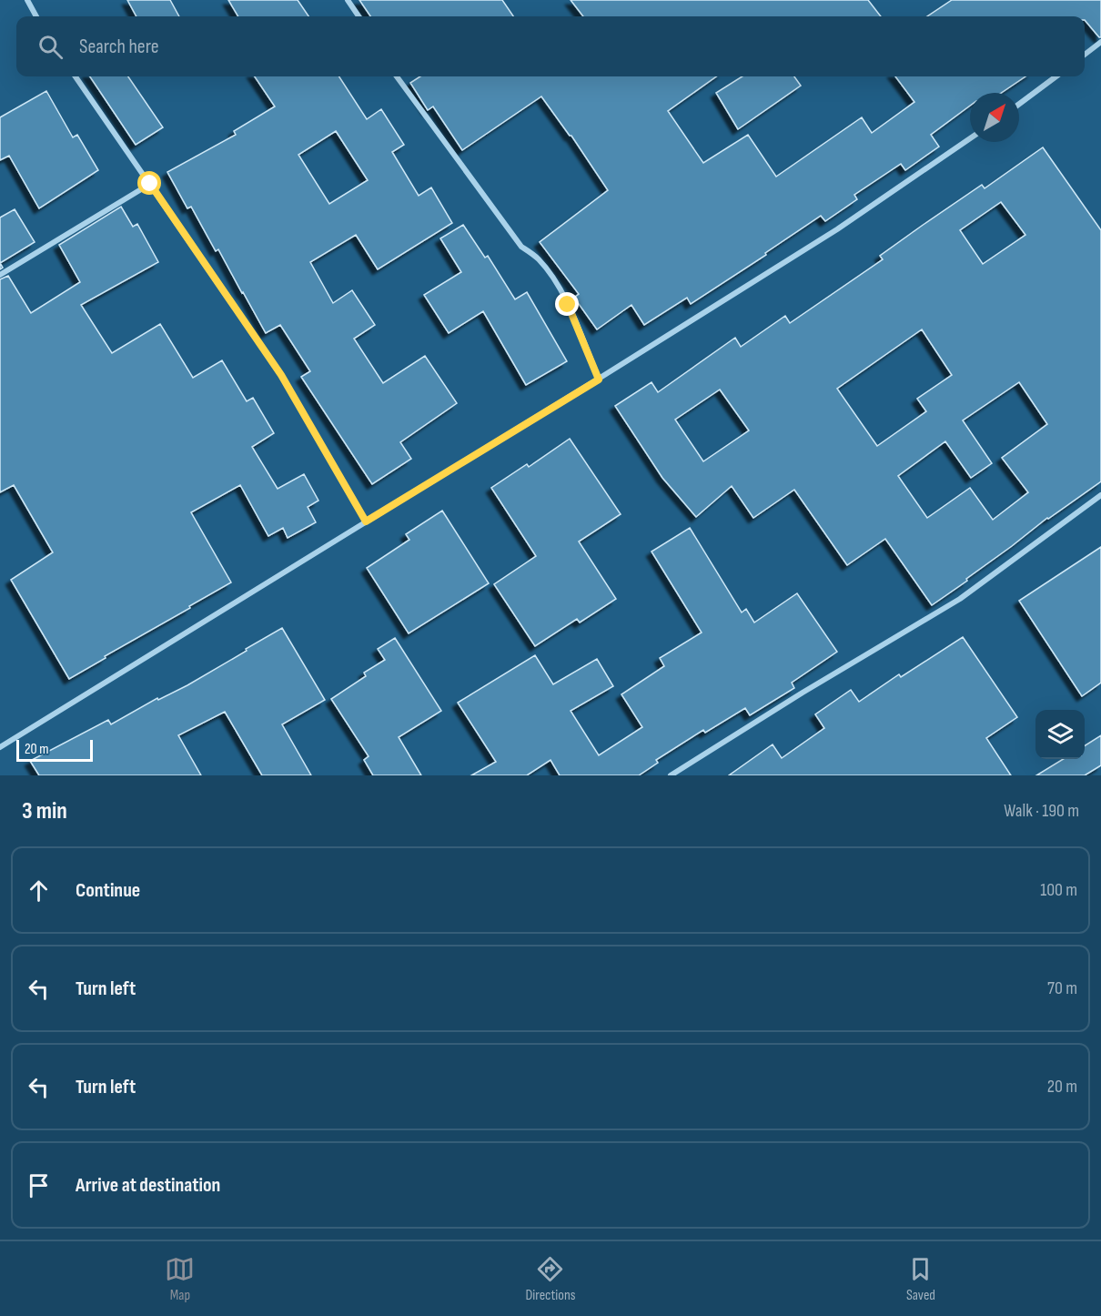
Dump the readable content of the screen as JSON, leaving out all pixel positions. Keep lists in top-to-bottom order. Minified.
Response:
{"scale_bar":"20 m","north":"top right","page":{"search":"Search here","scale":"20 m","heading":["3 min","Walk · 190 m"],"list":[["Continue","100 m"],["Turn left","70 m"],["Turn left","20 m"],"Arrive at destination"],"nav":["Map","Directions","Saved"]}}
